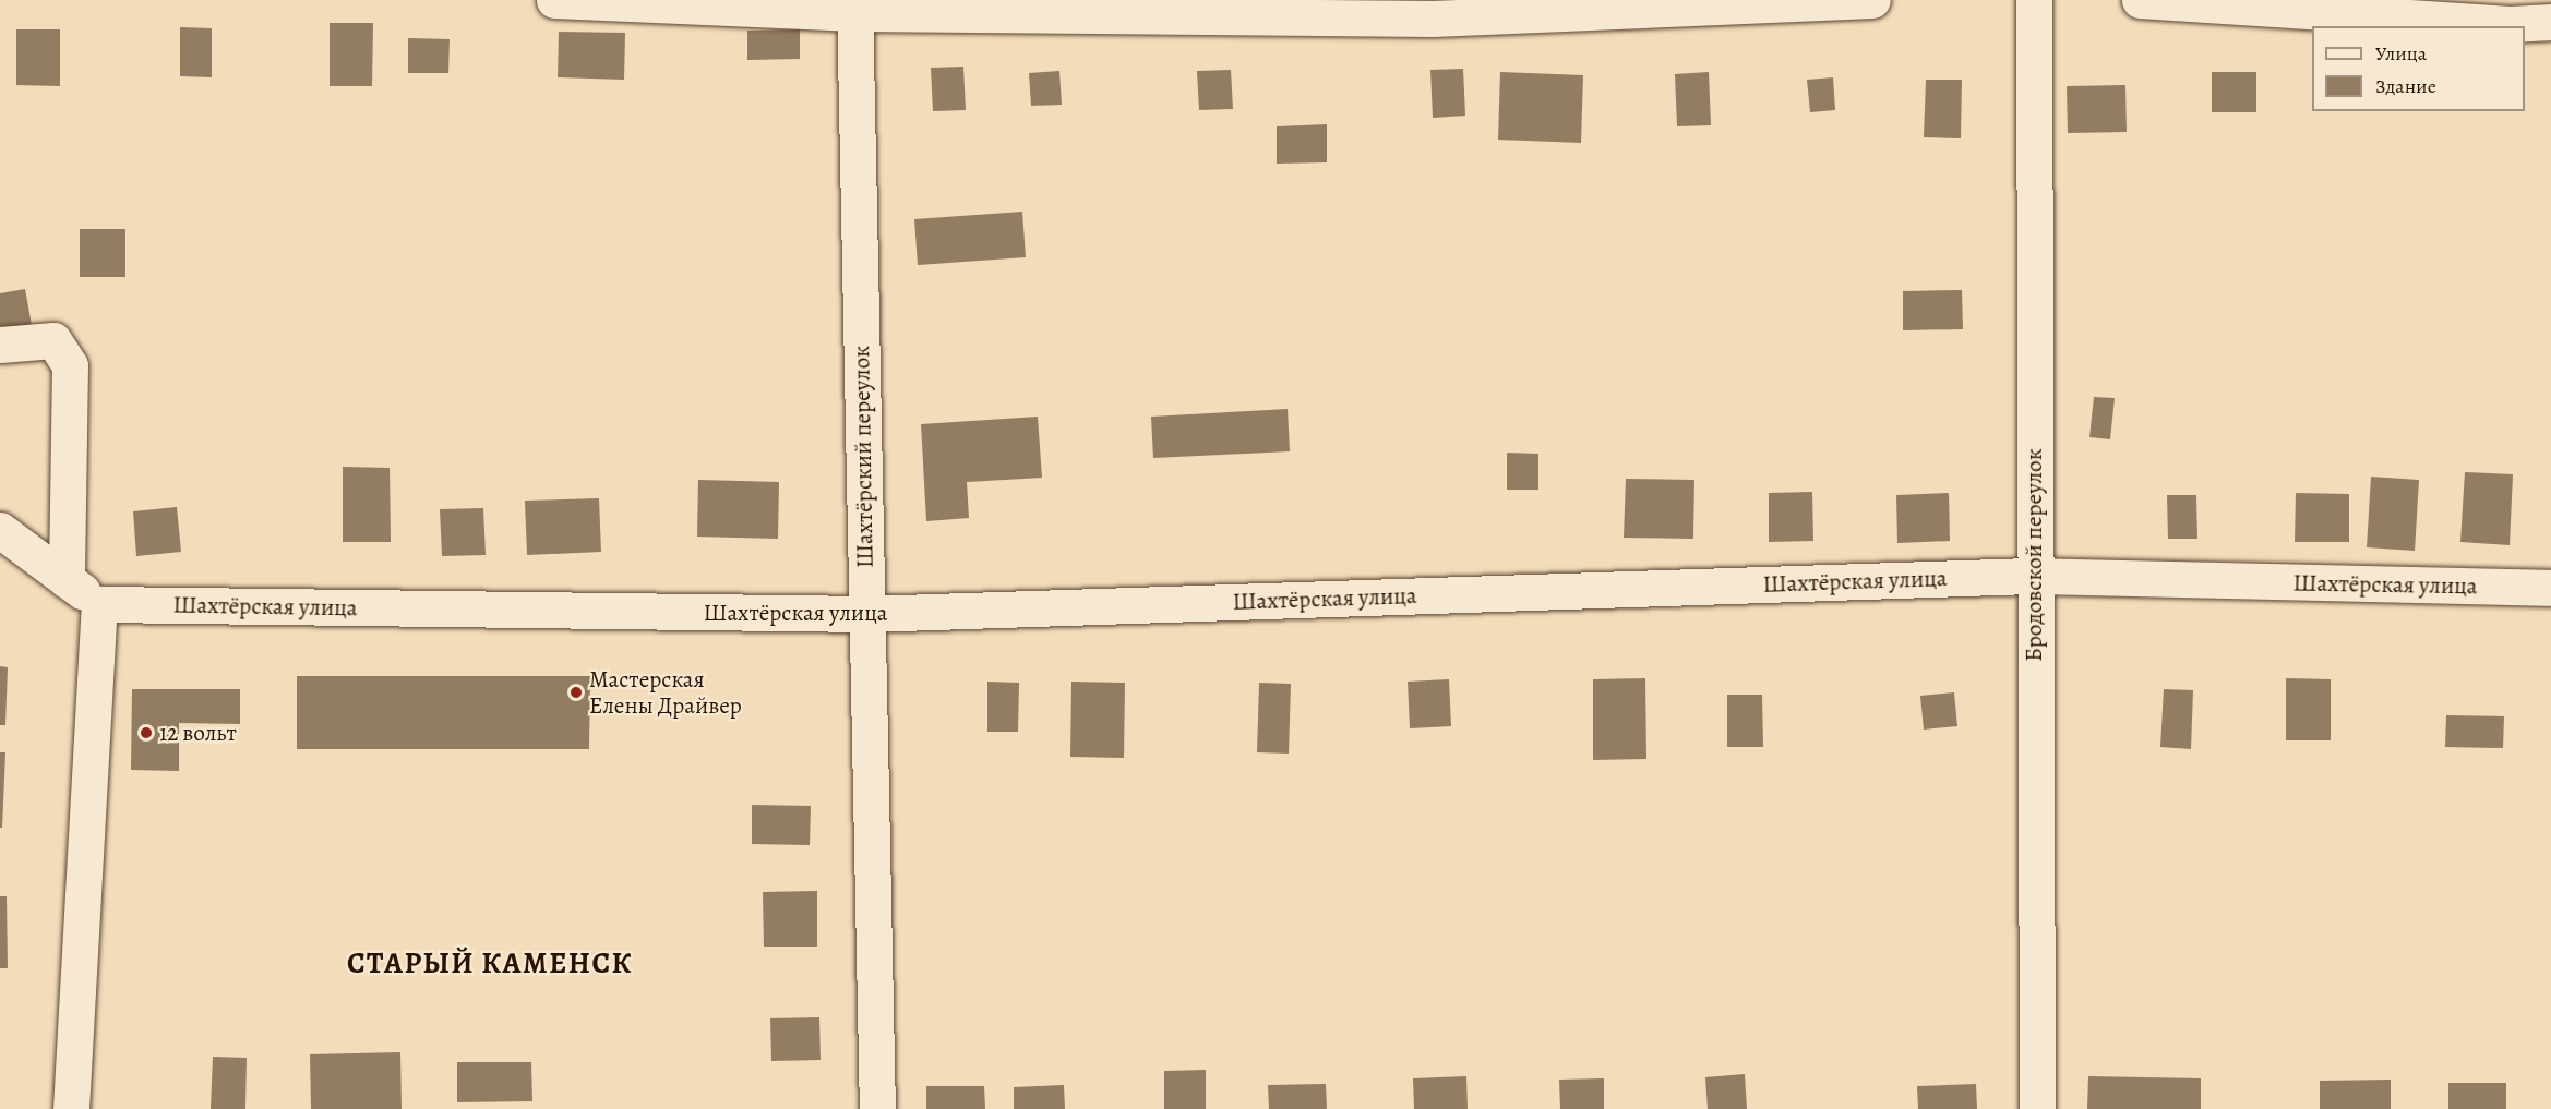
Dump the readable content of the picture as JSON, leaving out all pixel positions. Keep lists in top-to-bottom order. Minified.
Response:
{"streets":{"street":["Шахтёрский переулок","Бродовской переулок","Шахтёрская улица"]},"crossings":[["Шахтёрский переулок","Шахтёрская улица"],["Бродовской переулок","Шахтёрская улица"]],"districts":["СТАРЫЙ КАМЕНСК"],"places":["Мастерская Елены Драйвер","12 вольт"],"legend":["Улица","Здание"]}
